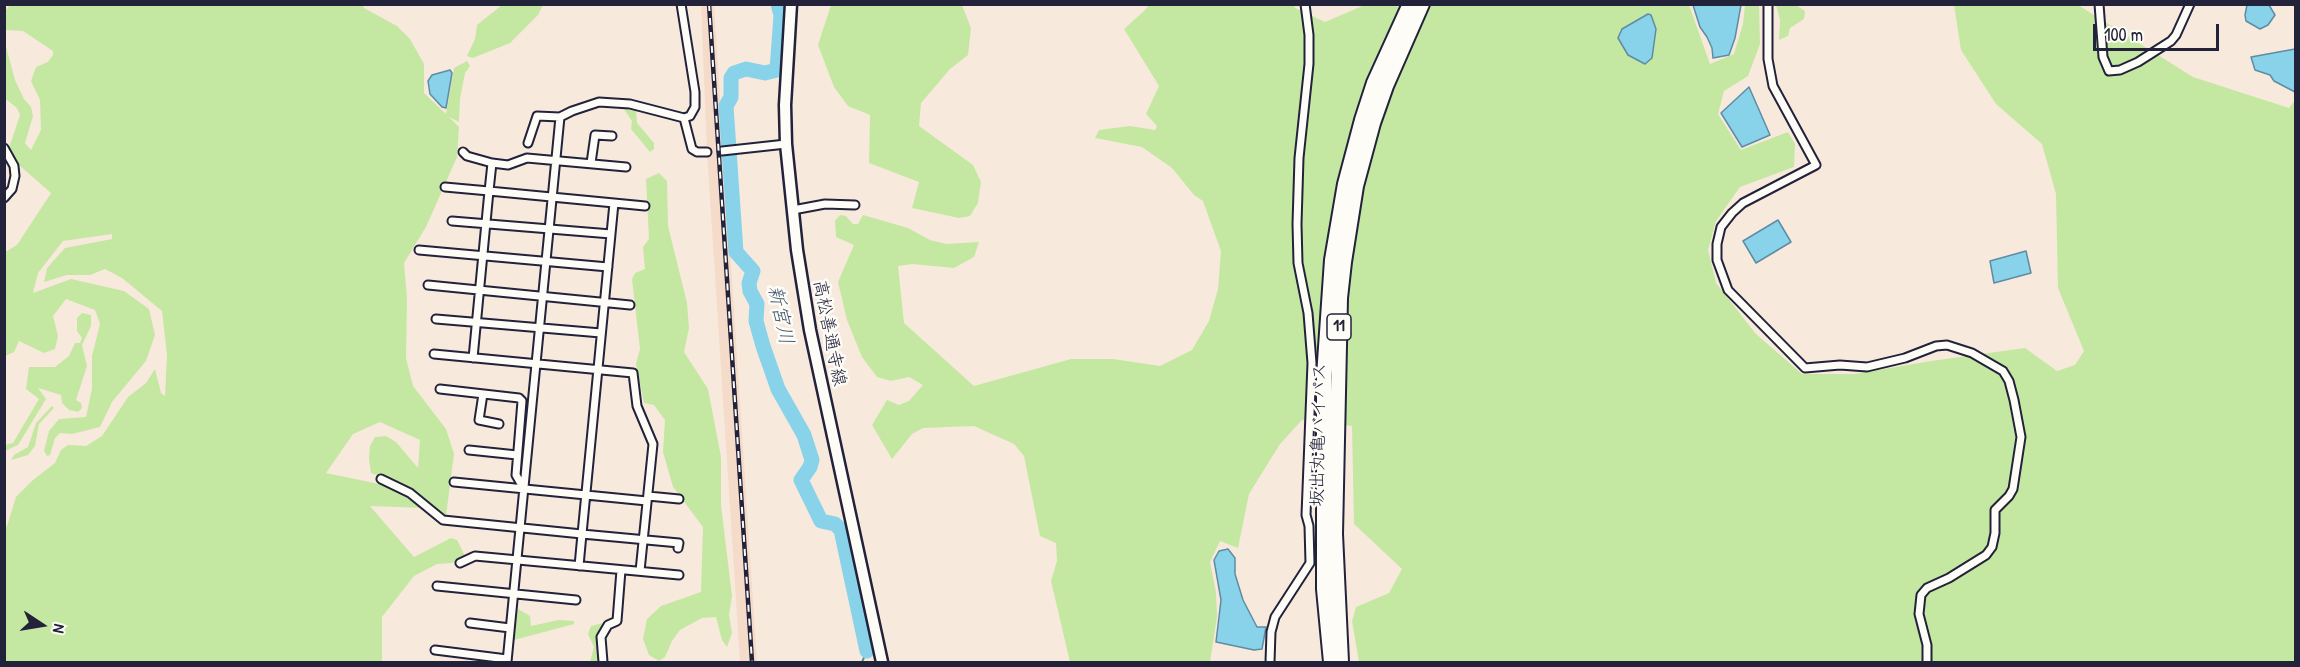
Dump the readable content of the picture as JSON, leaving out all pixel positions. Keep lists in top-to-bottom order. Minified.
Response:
{"streets":{"highway":["11","坂出丸亀バイパス"],"main road":["高松善通寺線"]},"water":["新宮川"],"scale_bar":"100 m","north":"right"}
